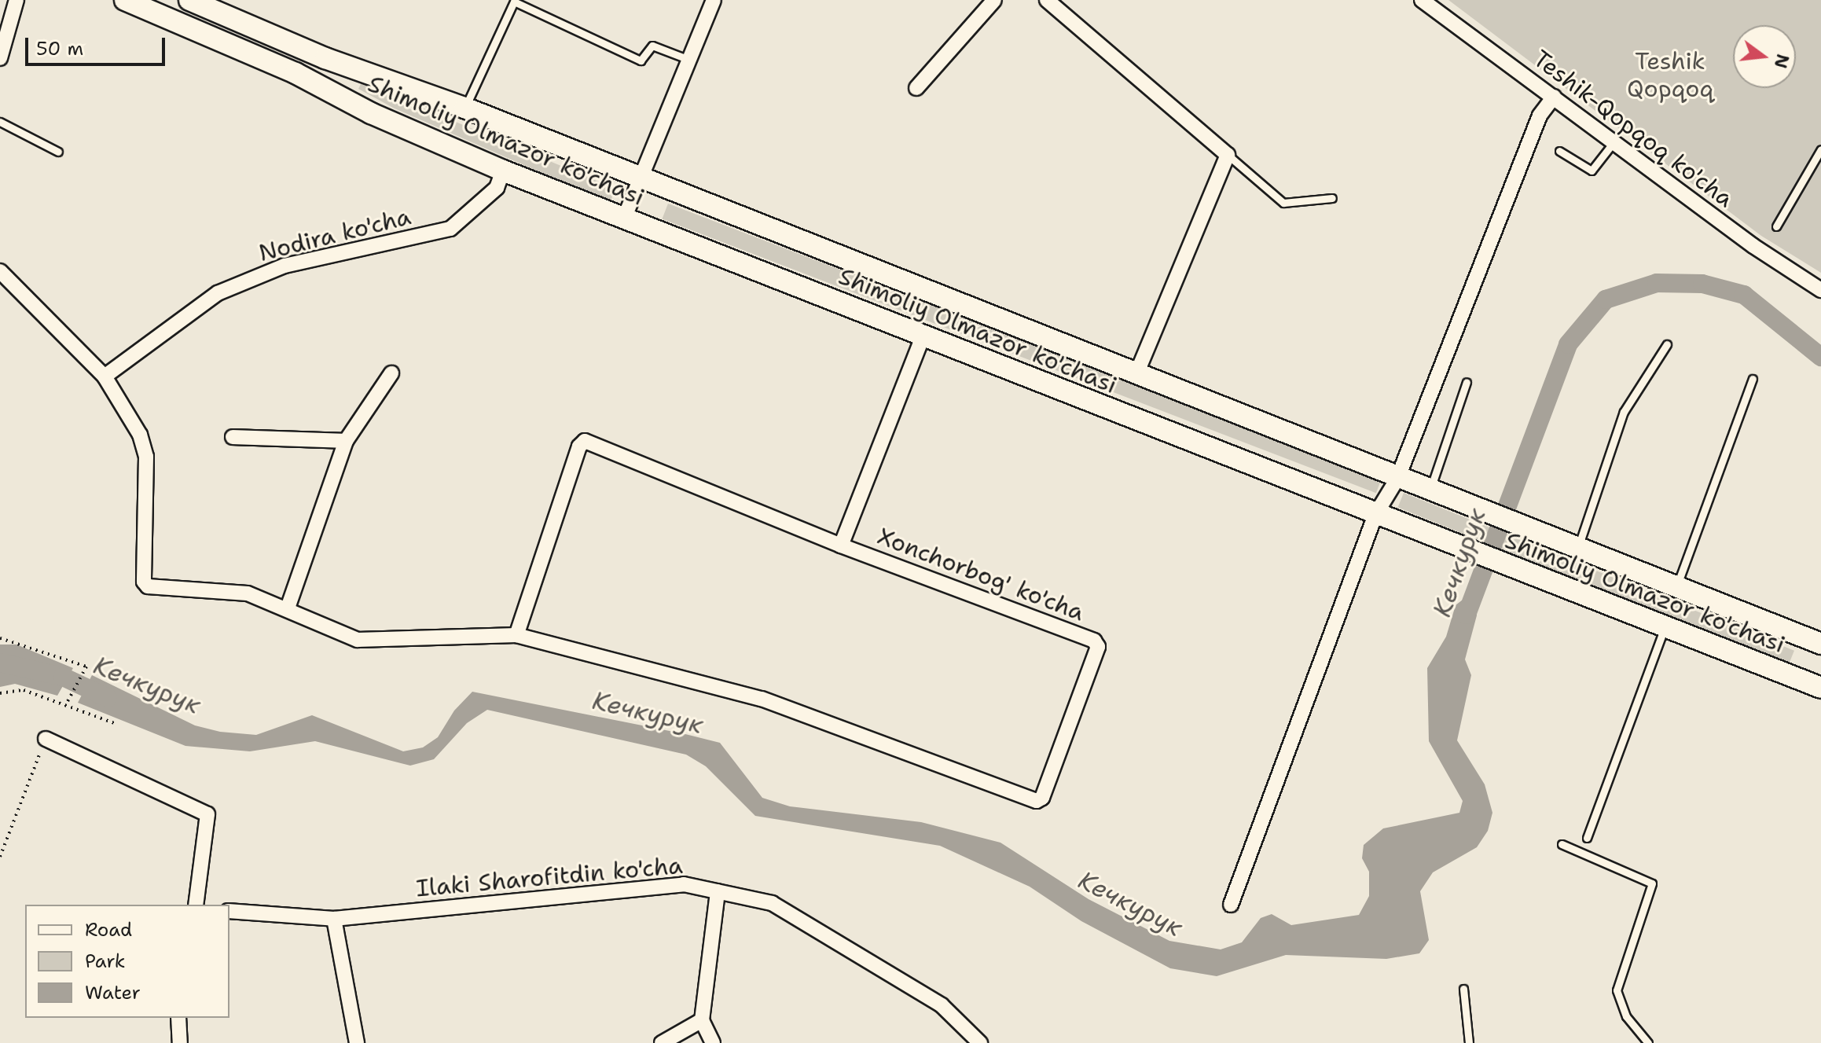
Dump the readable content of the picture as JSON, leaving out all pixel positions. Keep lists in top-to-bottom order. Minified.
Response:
{"streets":{"main road":["Shimoliy Olmazor ko'chasi"],"street":["Teshik-Qopqoq ko'cha","Nodira ko'cha","Xonchorbog' ko'cha","Ilaki Sharofitdin ko'cha"]},"crossings":[["Shimoliy Olmazor ko'chasi","Nodira ko'cha"],["Nodira ko'cha","Xonchorbog' ko'cha"]],"water":["Кечкурук"],"parks":["Teshik Qopqoq"],"legend":["Road","Park","Water"],"scale_bar":"50 m","north":"right"}
